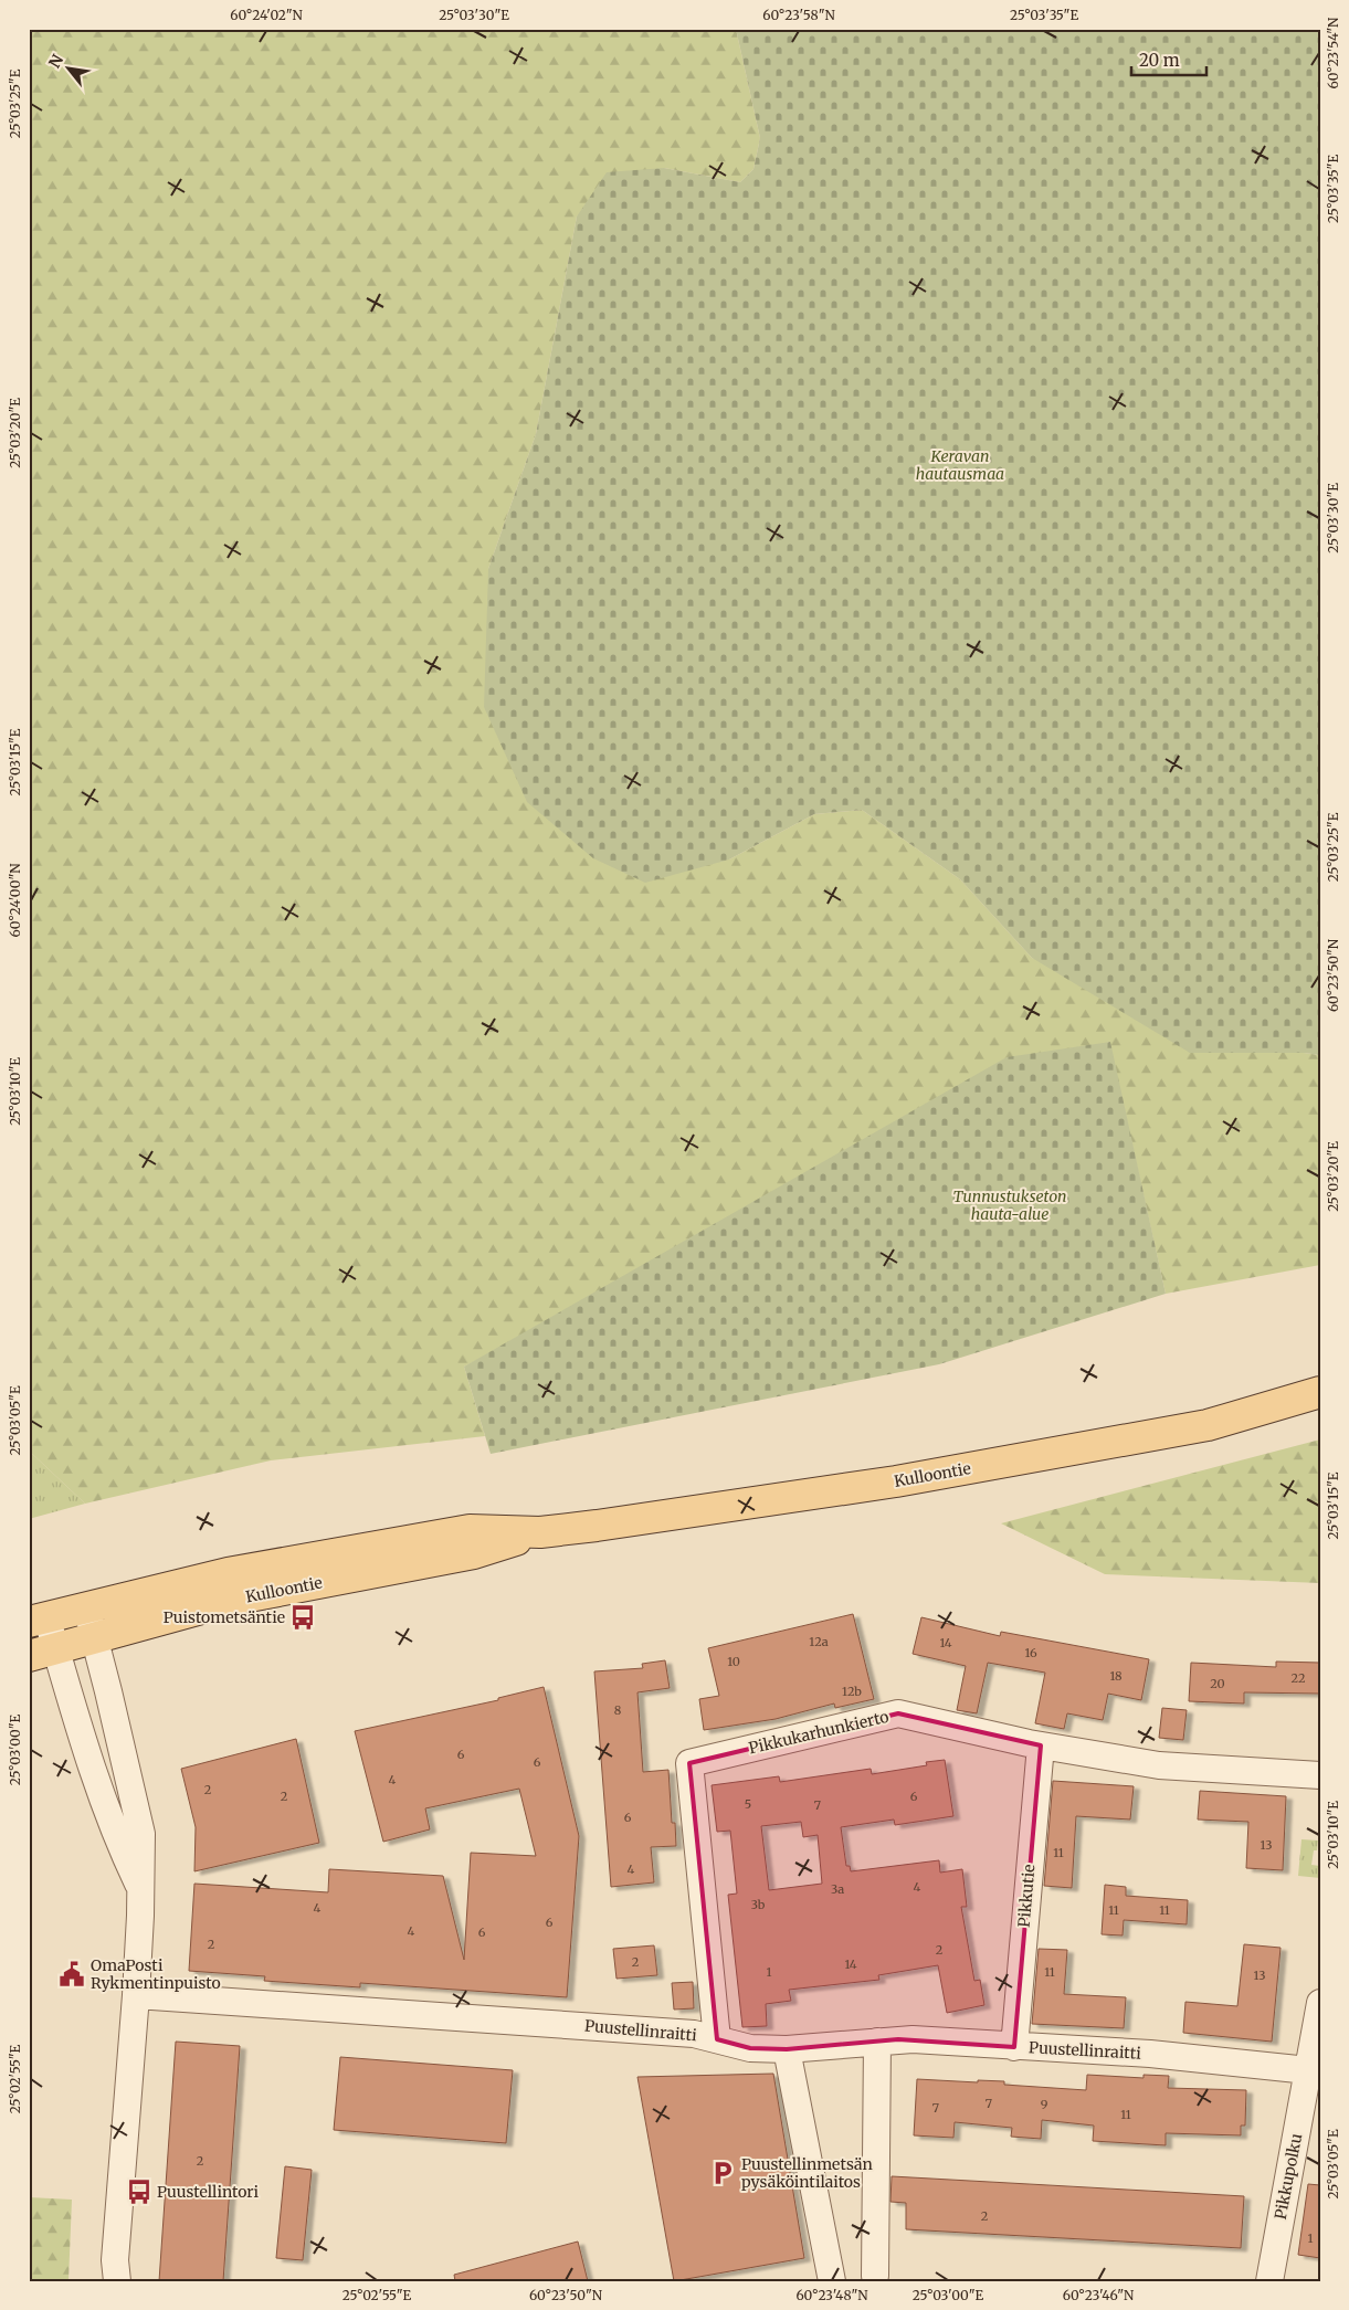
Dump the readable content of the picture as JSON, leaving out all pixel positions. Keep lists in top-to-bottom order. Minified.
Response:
{"streets":{"main road":["Kulloontie"],"street":["Pikkukarhunkierto","Pikkutie","Puustellinraitti","Pikkupolku"]},"crossings":[["Pikkukarhunkierto","Pikkutie"],["Pikkukarhunkierto","Puustellinraitti"],["Pikkutie","Puustellinraitti"],["Puustellinraitti","Pikkupolku"]],"parks":["Keravan hautausmaa","Tunnustukseton hauta-alue"],"places":{"bus stop":["Puistometsäntie","Puustellintori"],"public building":["OmaPosti Rykmentinpuisto"],"parking":["Puustellinmetsän pysäköintilaitos"]},"house_numbers":["12a","14","16","10","18","22","20","12b","8","6","6","4","2","2","6","5","7","6","13","11","4","4","3a","3b","4","11","11","6","4","6","2","2","2","14","1","11","13","7","9","7","11","2","2","1"],"scale_bar":"20 m","north":"top left","coordinates":["60°24'02\"N","25°03'30\"E","60°23'58\"N","25°03'35\"E","60°23'54\"N","25°03'25\"E","25°03'20\"E","25°03'15\"E","60°24'00\"N","60°23'50\"N","25°03'10\"E","25°03'05\"E","25°03'00\"E","25°02'55\"E","60°23'48\"N","60°23'46\"N"]}
